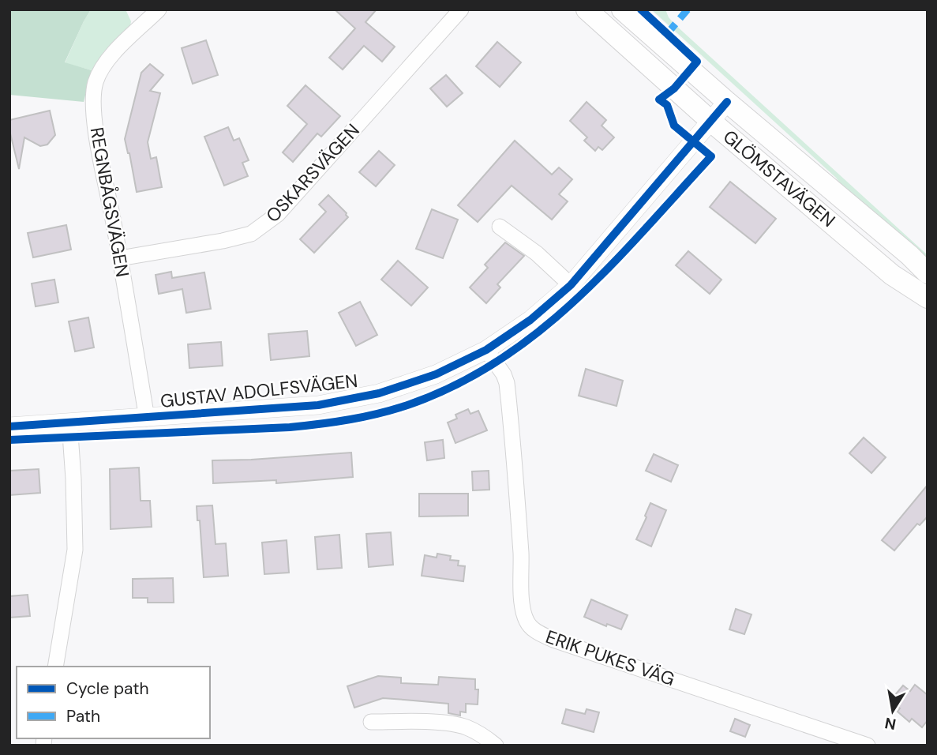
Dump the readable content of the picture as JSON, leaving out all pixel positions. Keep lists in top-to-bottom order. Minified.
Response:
{"streets":{"main road":["GLÖMSTAVÄGEN"],"street":["OSKARSVÄGEN","REGNBÅGSVÄGEN","GUSTAV ADOLFSVÄGEN","ERIK PUKES VÄG"]},"crossings":[["OSKARSVÄGEN","REGNBÅGSVÄGEN"],["GLÖMSTAVÄGEN","GUSTAV ADOLFSVÄGEN"],["REGNBÅGSVÄGEN","GUSTAV ADOLFSVÄGEN"],["GUSTAV ADOLFSVÄGEN","ERIK PUKES VÄG"]],"legend":["Cycle path","Path"],"north":"bottom"}
